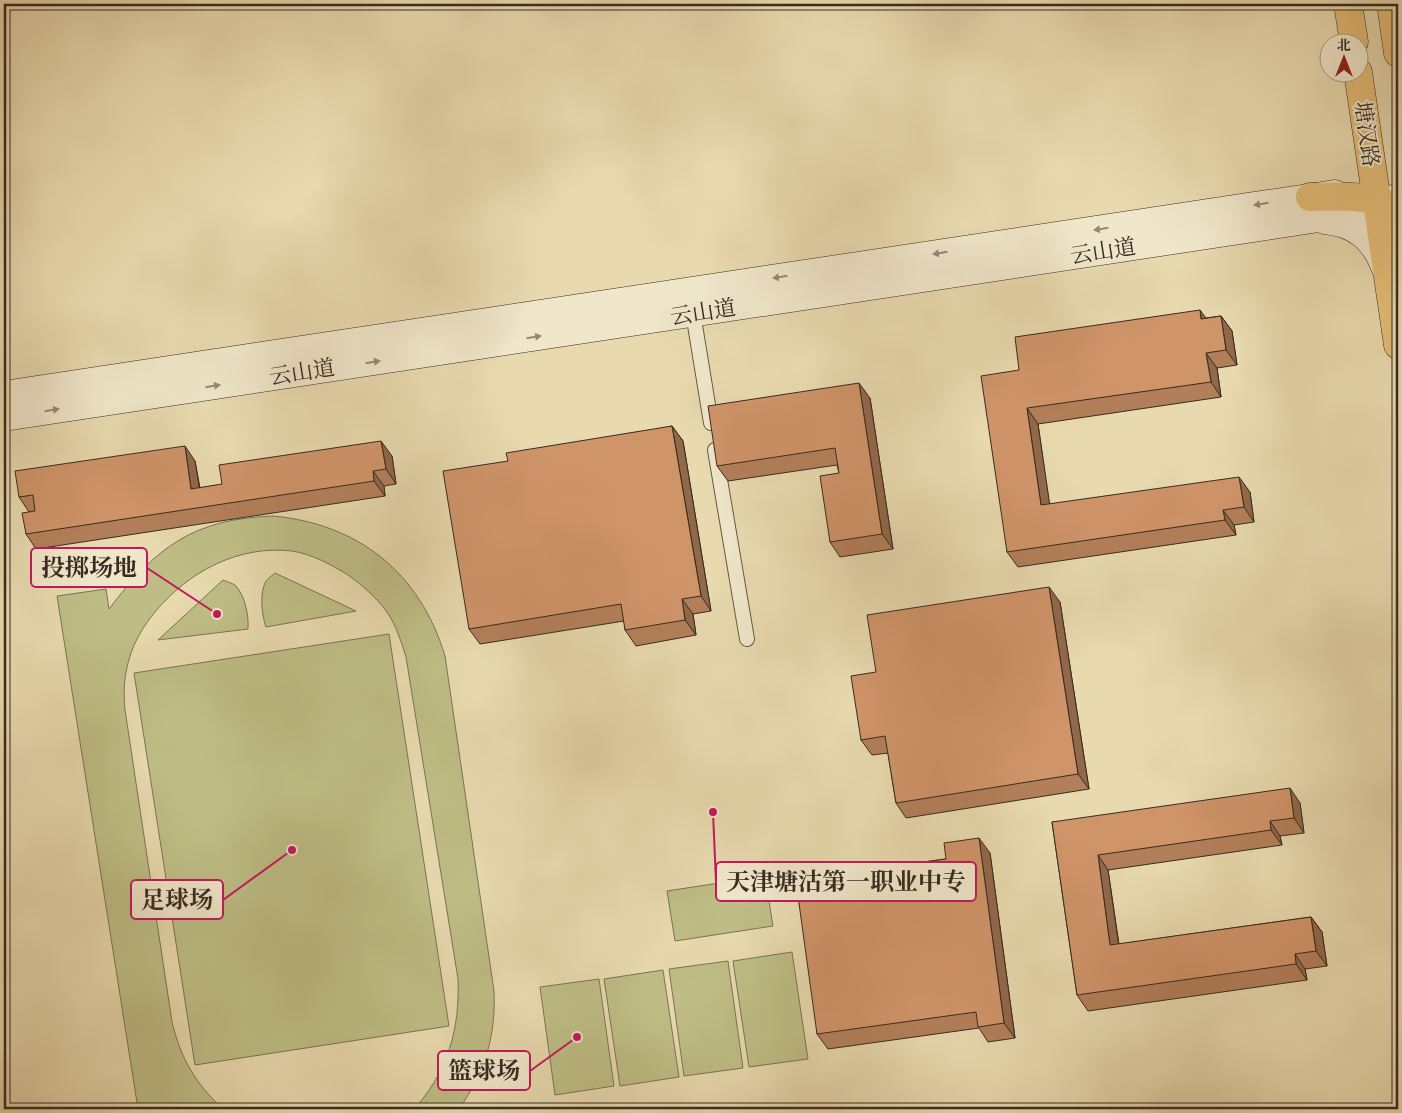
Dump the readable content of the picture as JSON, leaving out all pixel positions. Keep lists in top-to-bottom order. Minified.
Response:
{"streets":{"main road":["塘汉路","云山道"]},"crossings":[["塘汉路","云山道"]],"places":["投掷场地","天津塘沽第一职业中专","足球场","篮球场"],"north":"top"}
